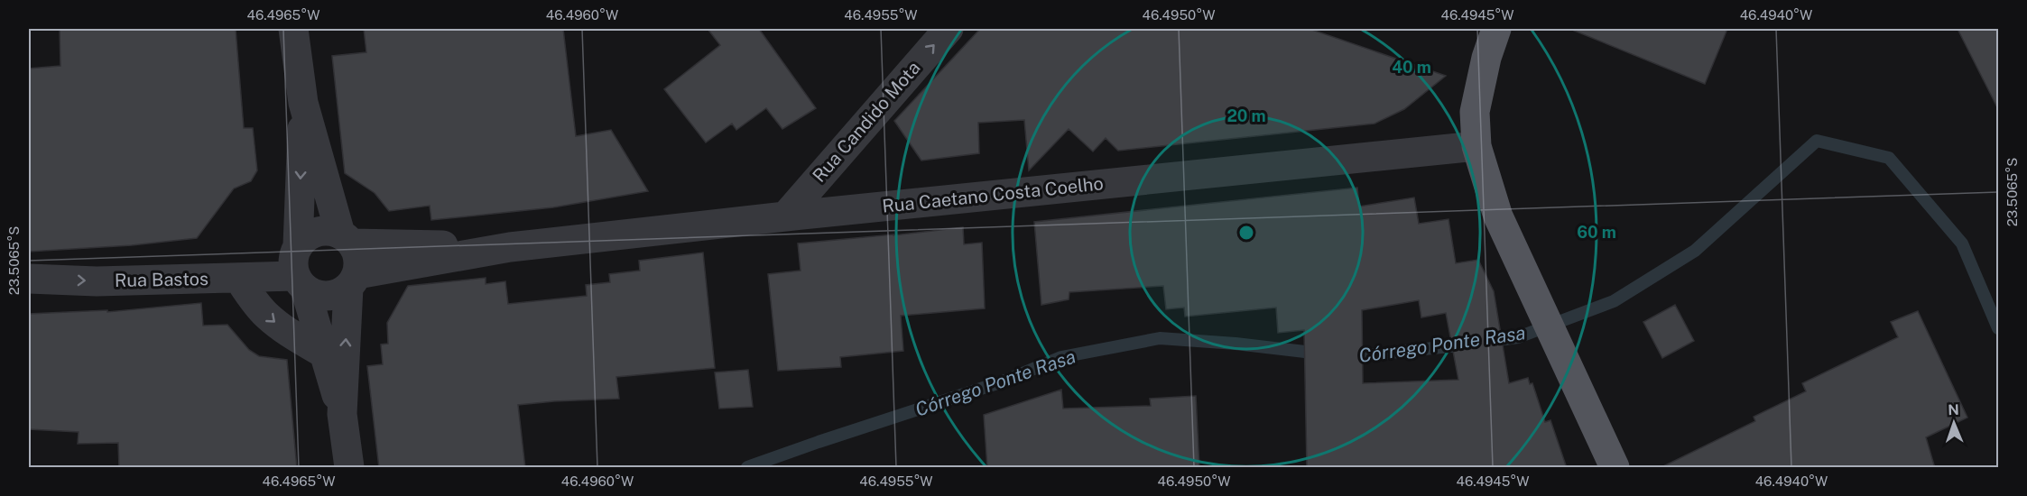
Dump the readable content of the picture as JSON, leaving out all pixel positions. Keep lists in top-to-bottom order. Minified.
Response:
{"streets":{"street":["Rua Candido Mota","Rua Caetano Costa Coelho","Rua Bastos"]},"crossings":[["Rua Candido Mota","Rua Caetano Costa Coelho"],["Rua Caetano Costa Coelho","Rua Bastos"]],"one_way":["Rua Candido Mota","Rua Bastos"],"water":["Córrego Ponte Rasa"],"north":"top","coordinates":["46.4965°W","46.4960°W","46.4955°W","46.4950°W","46.4945°W","46.4940°W","23.5065°S"],"rings":["40 m","20 m","60 m"]}
